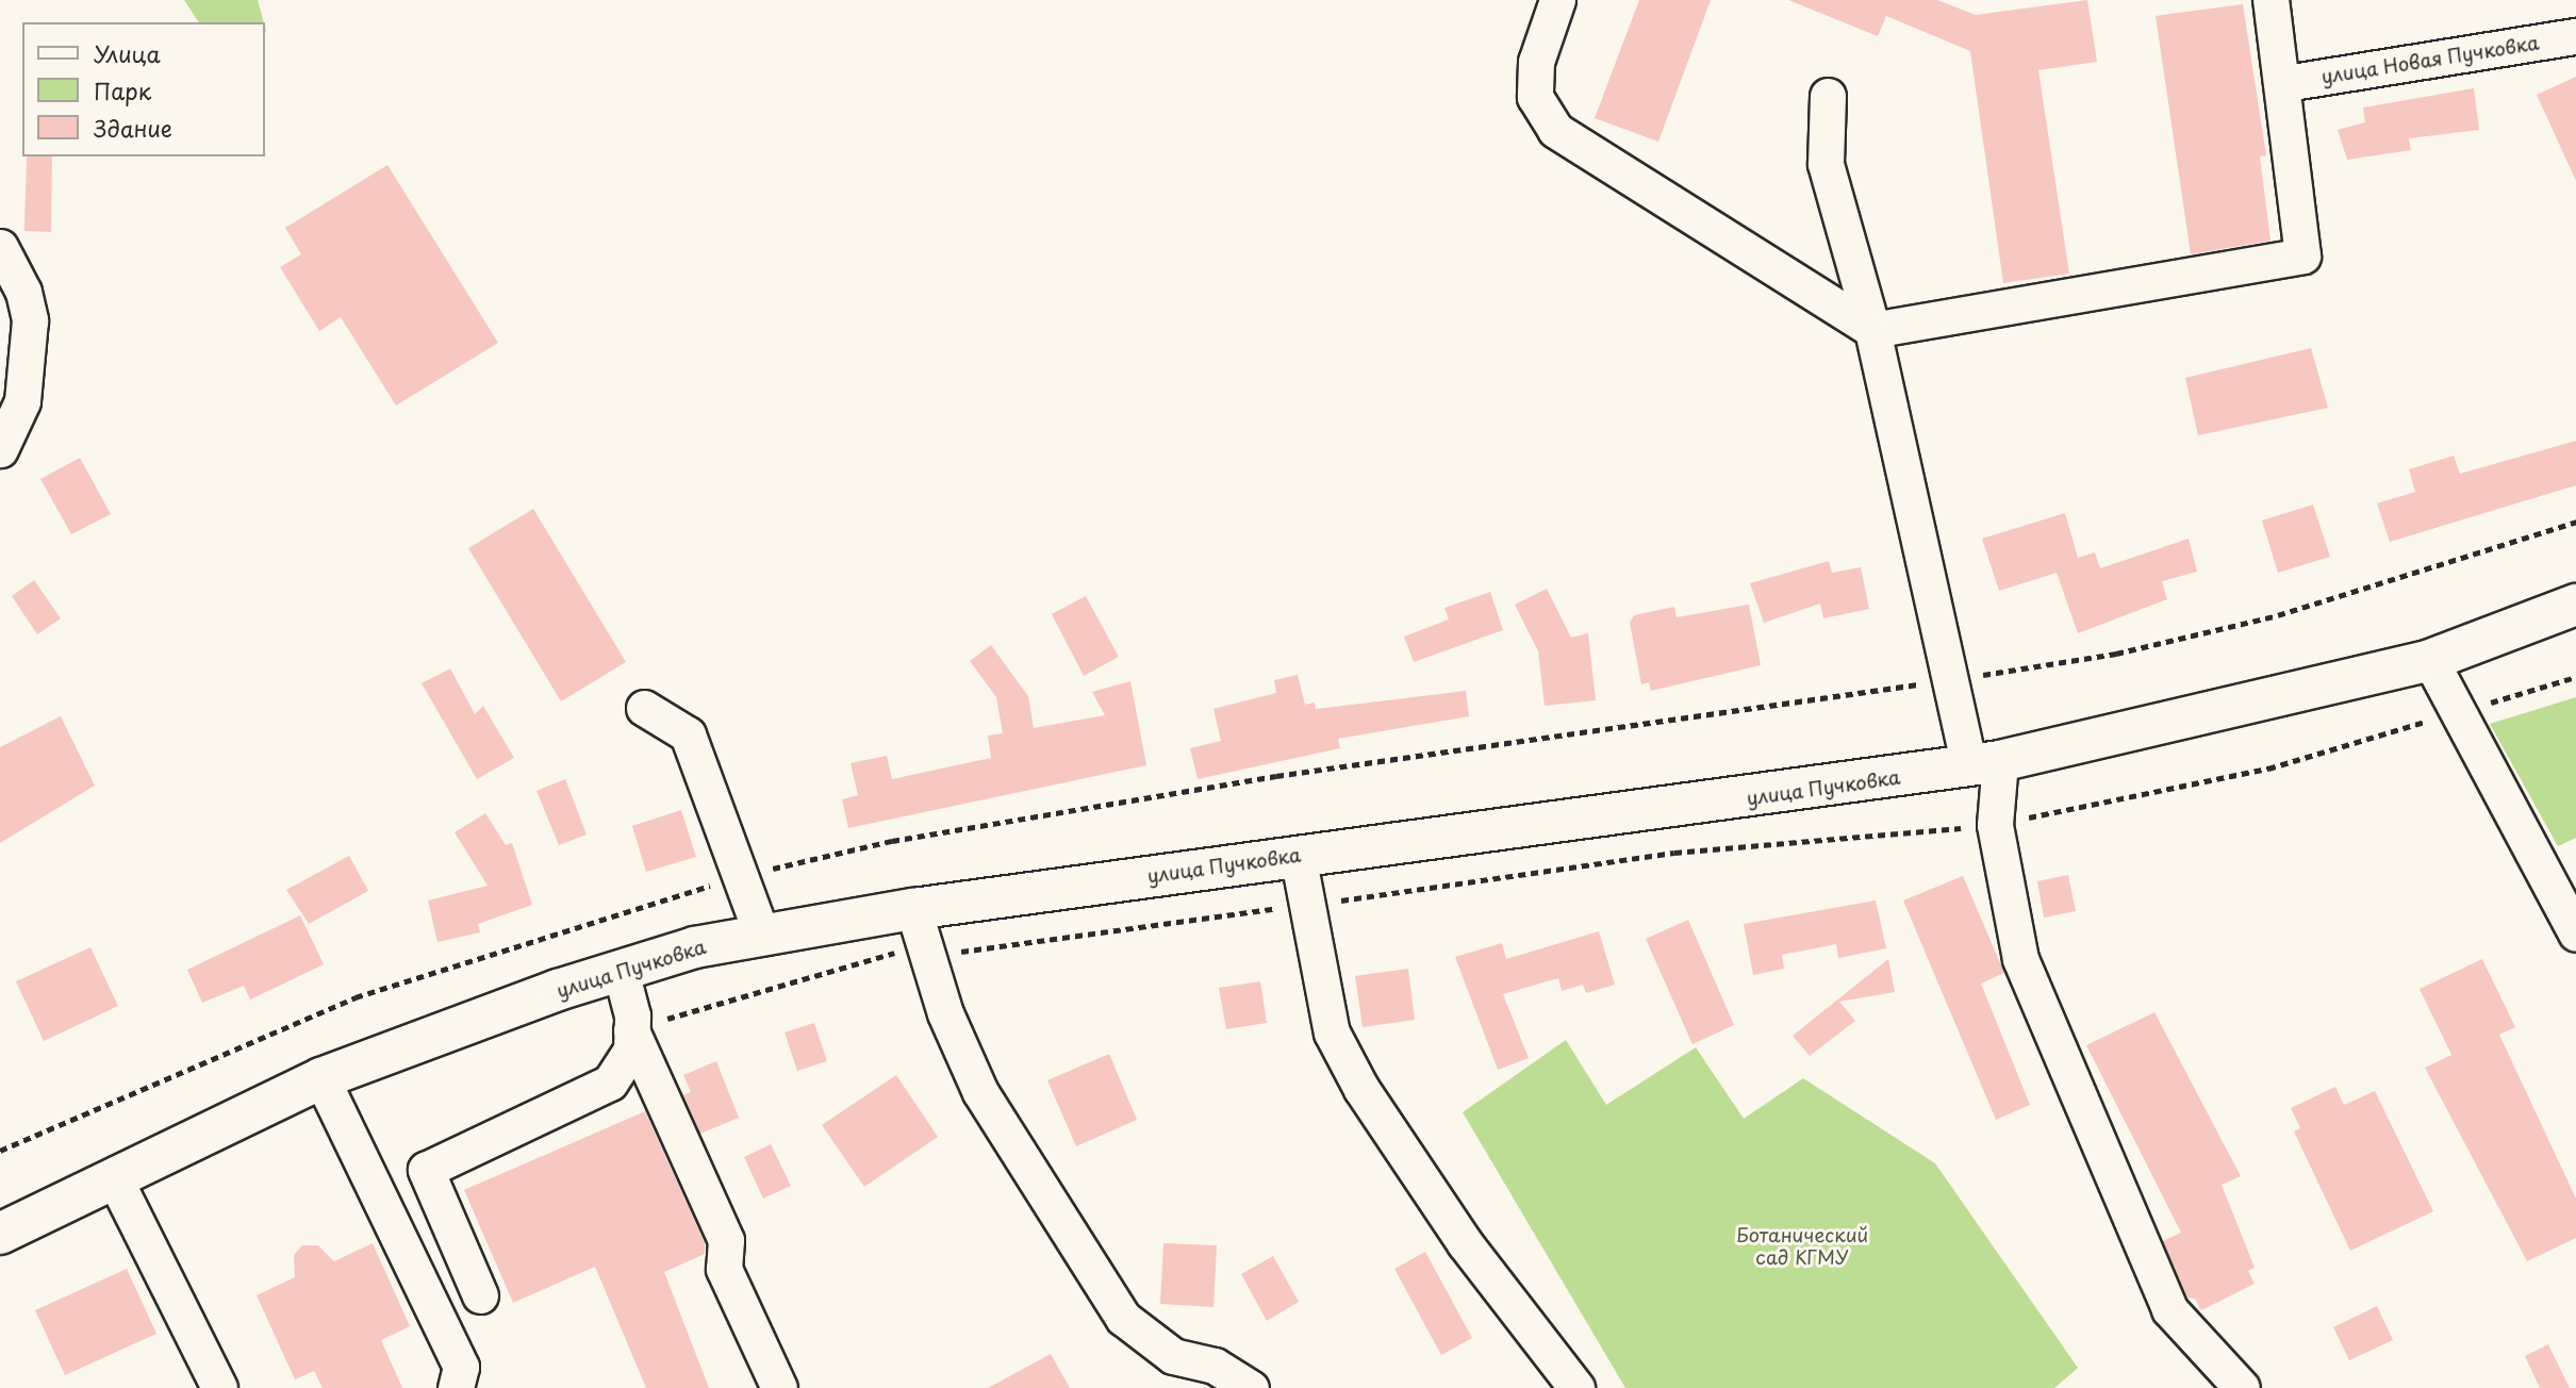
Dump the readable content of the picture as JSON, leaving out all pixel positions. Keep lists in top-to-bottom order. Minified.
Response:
{"streets":{"main road":["улица Пучковка"],"street":["улица Новая Пучковка"]},"parks":["Ботанический сад КГМУ"],"legend":["Улица","Парк","Здание"]}
